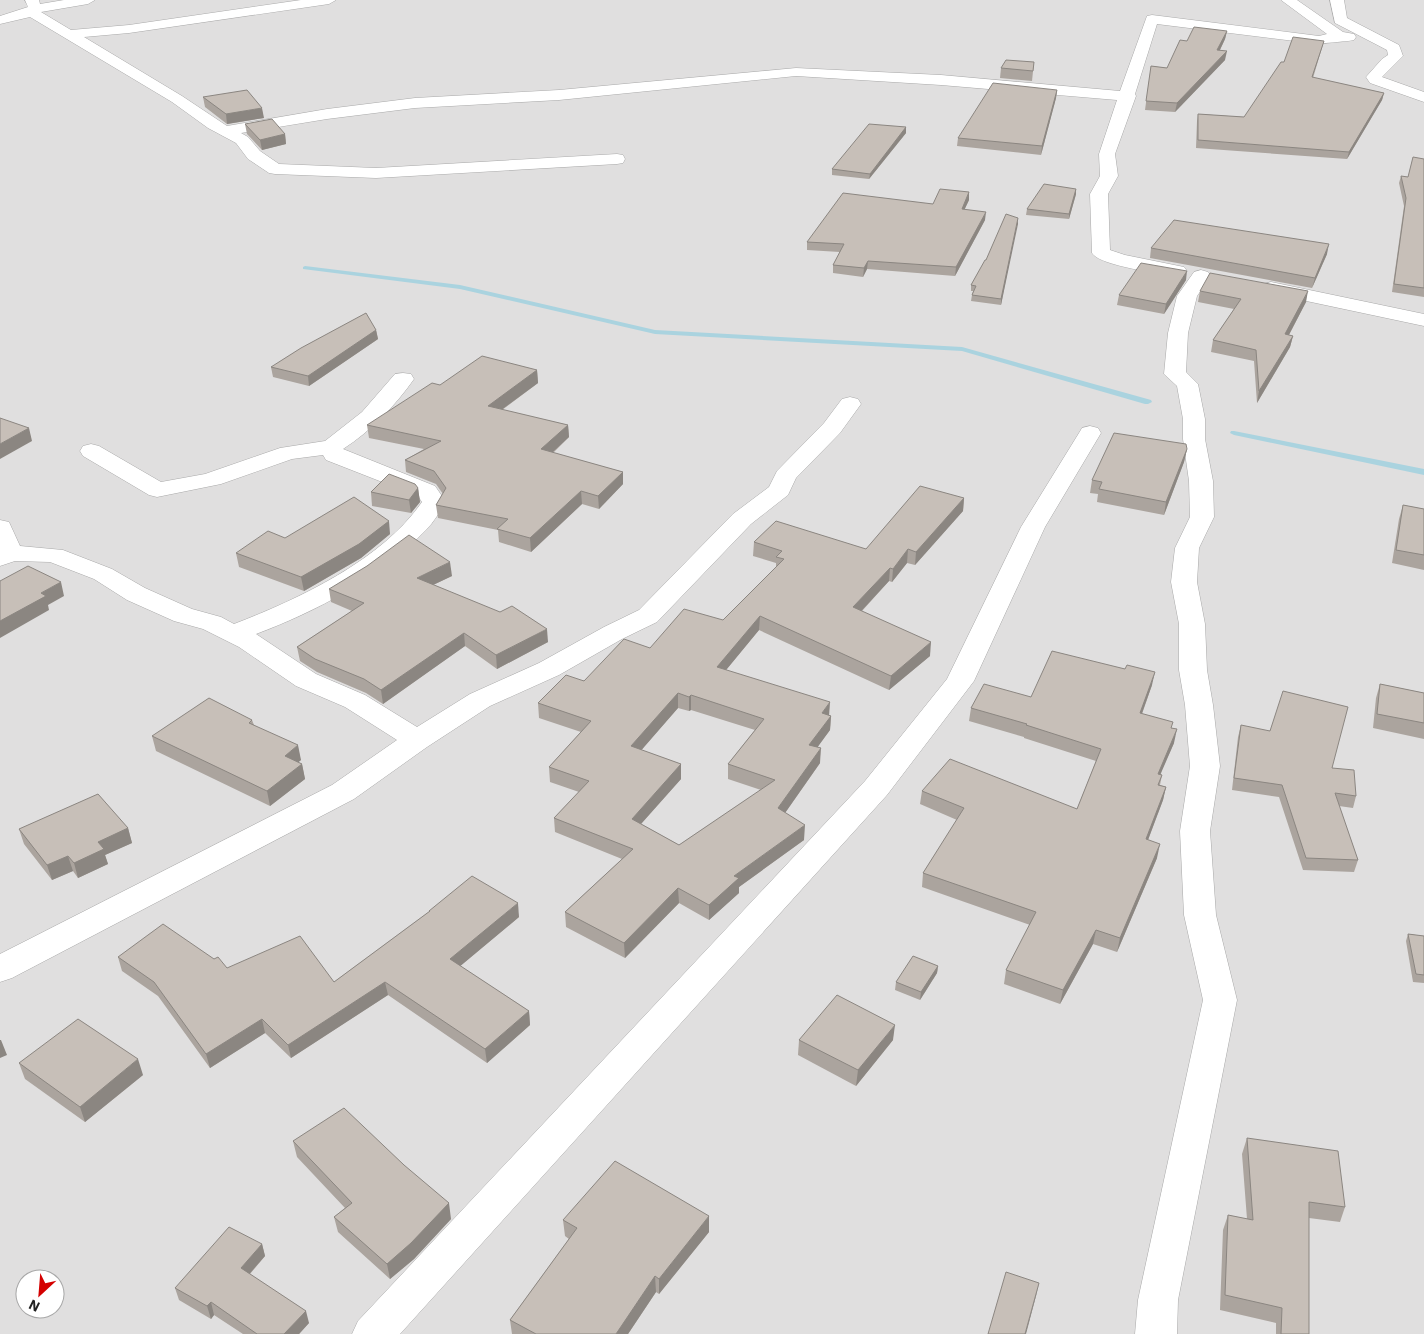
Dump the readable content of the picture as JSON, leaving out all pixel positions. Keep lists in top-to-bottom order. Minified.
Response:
{"north":"bottom left"}
